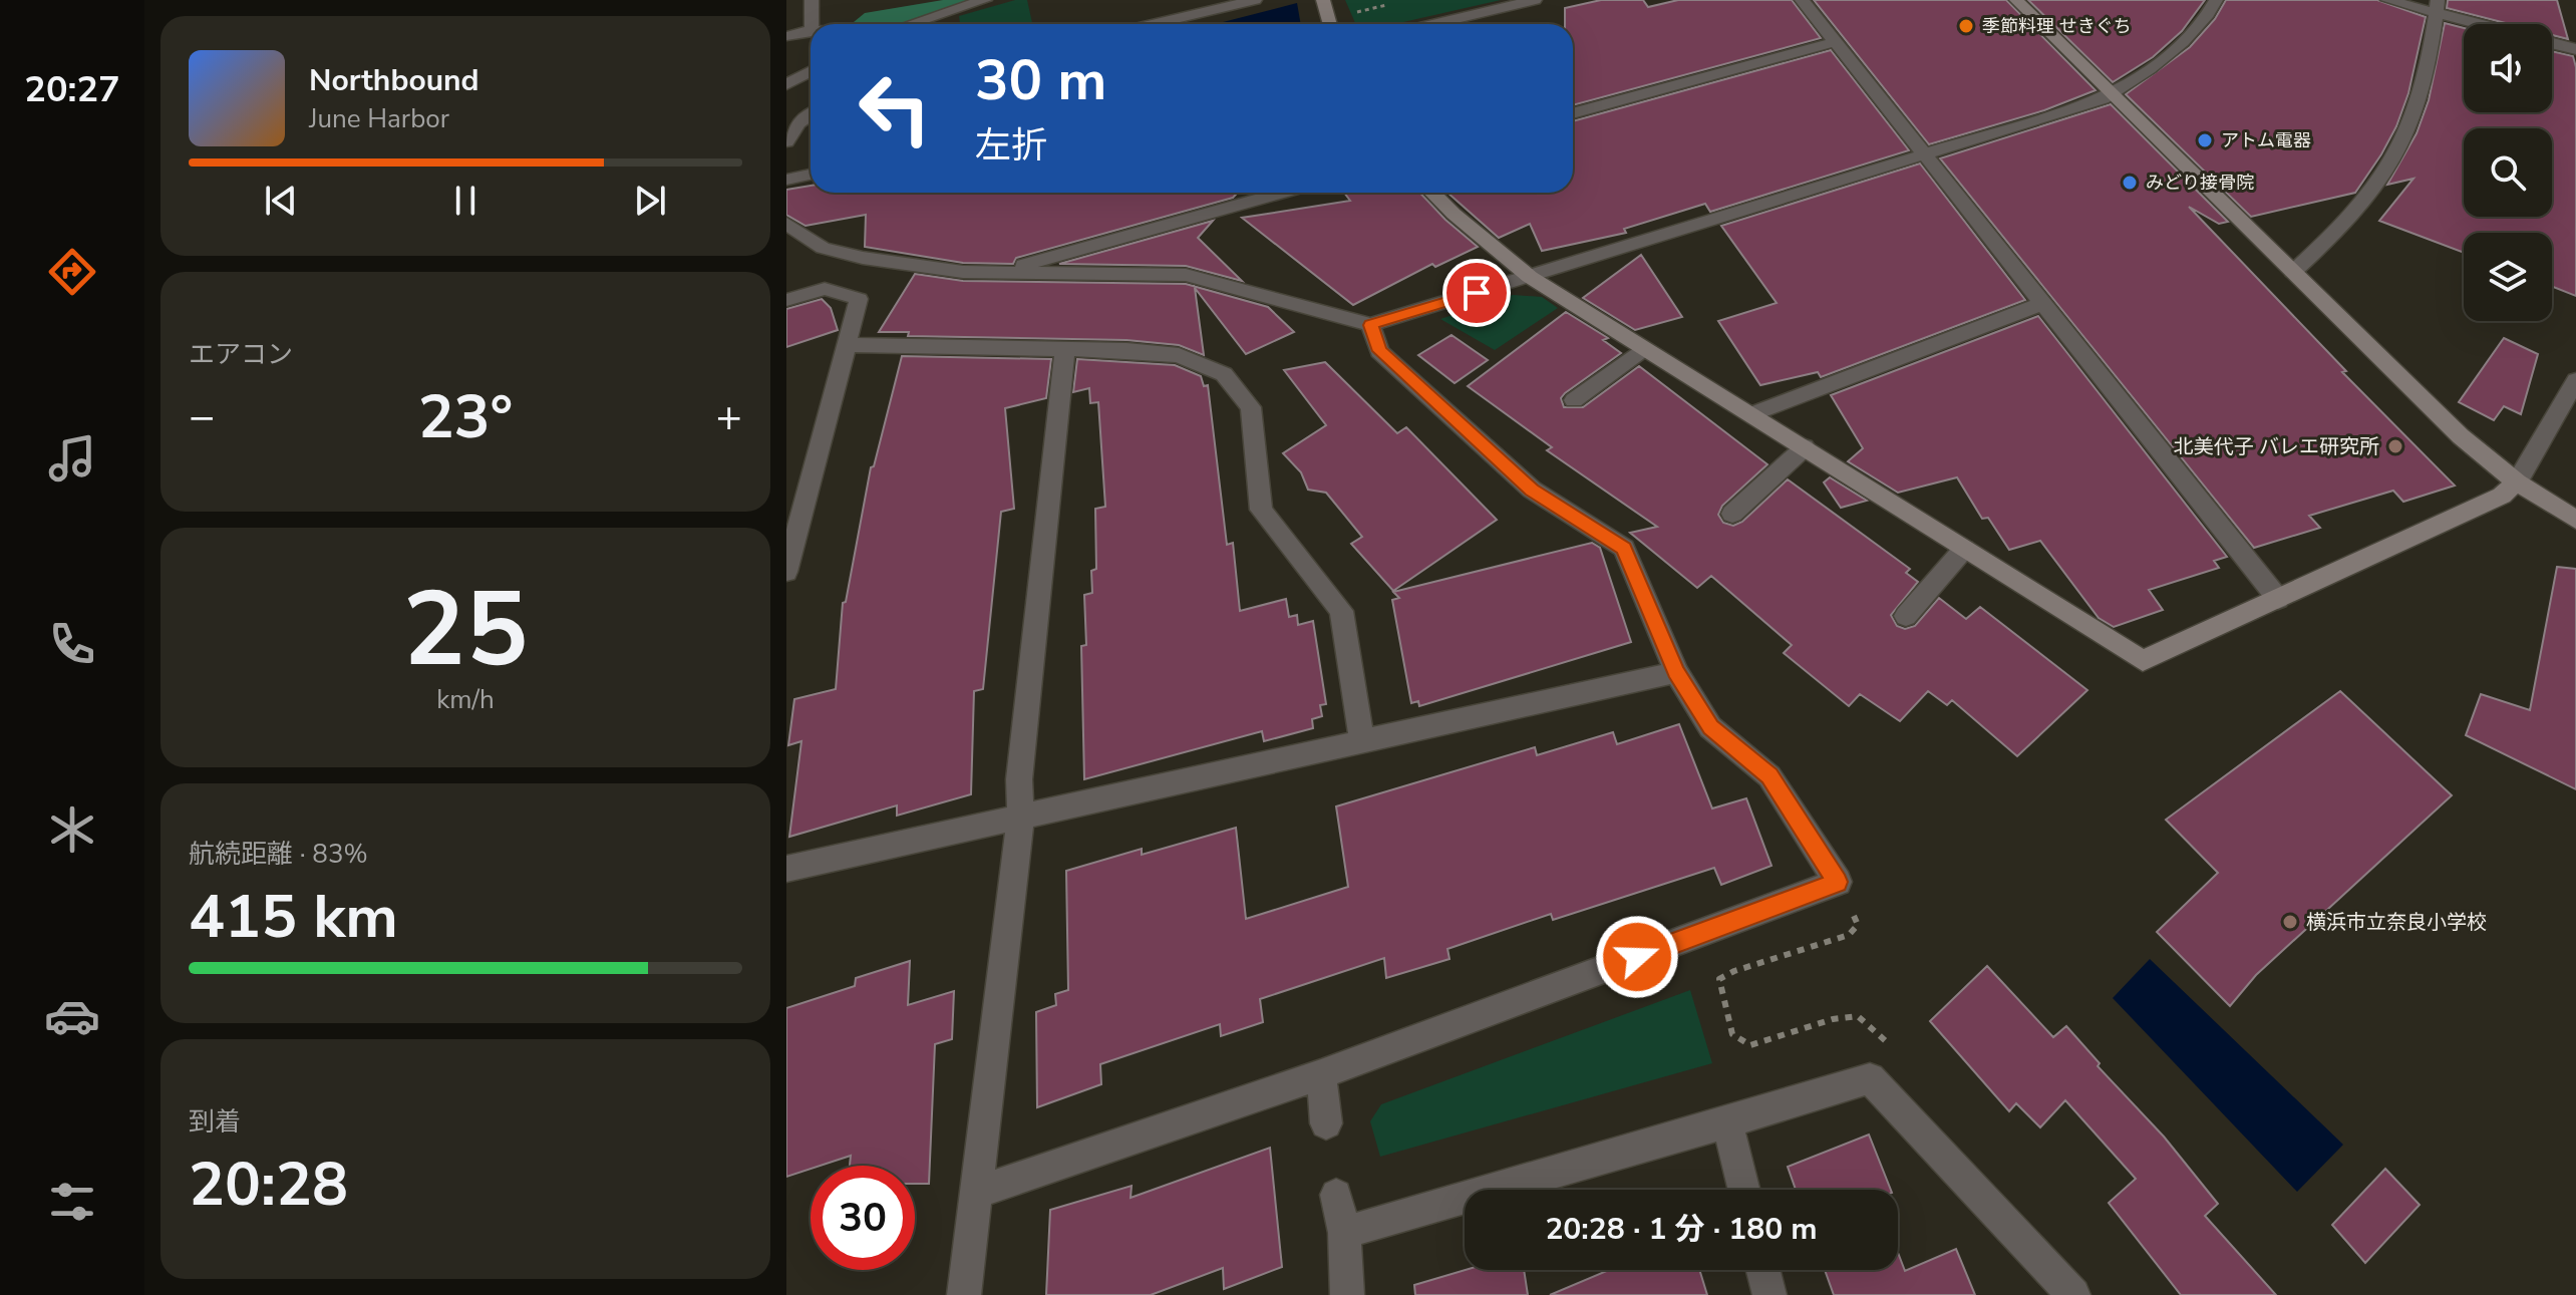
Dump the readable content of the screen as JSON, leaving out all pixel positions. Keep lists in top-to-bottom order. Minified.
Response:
{"places":["季節料理 せきぐち","アトム電器","みどり接骨院","北美代子 バレエ研究所","横浜市立奈良小学校"],"page":{"tabs":"20:27","turn":["30 m","左折"],"song":["Northbound","June Harbor"],"tile":["エアコン",["25","km/h"],["航続距離 · 83%","415 km"],["到着","20:28"]],"heat":["−","23°","+"],"limit":"30","trip":"20:28 · 1 分 · 180 m"}}
